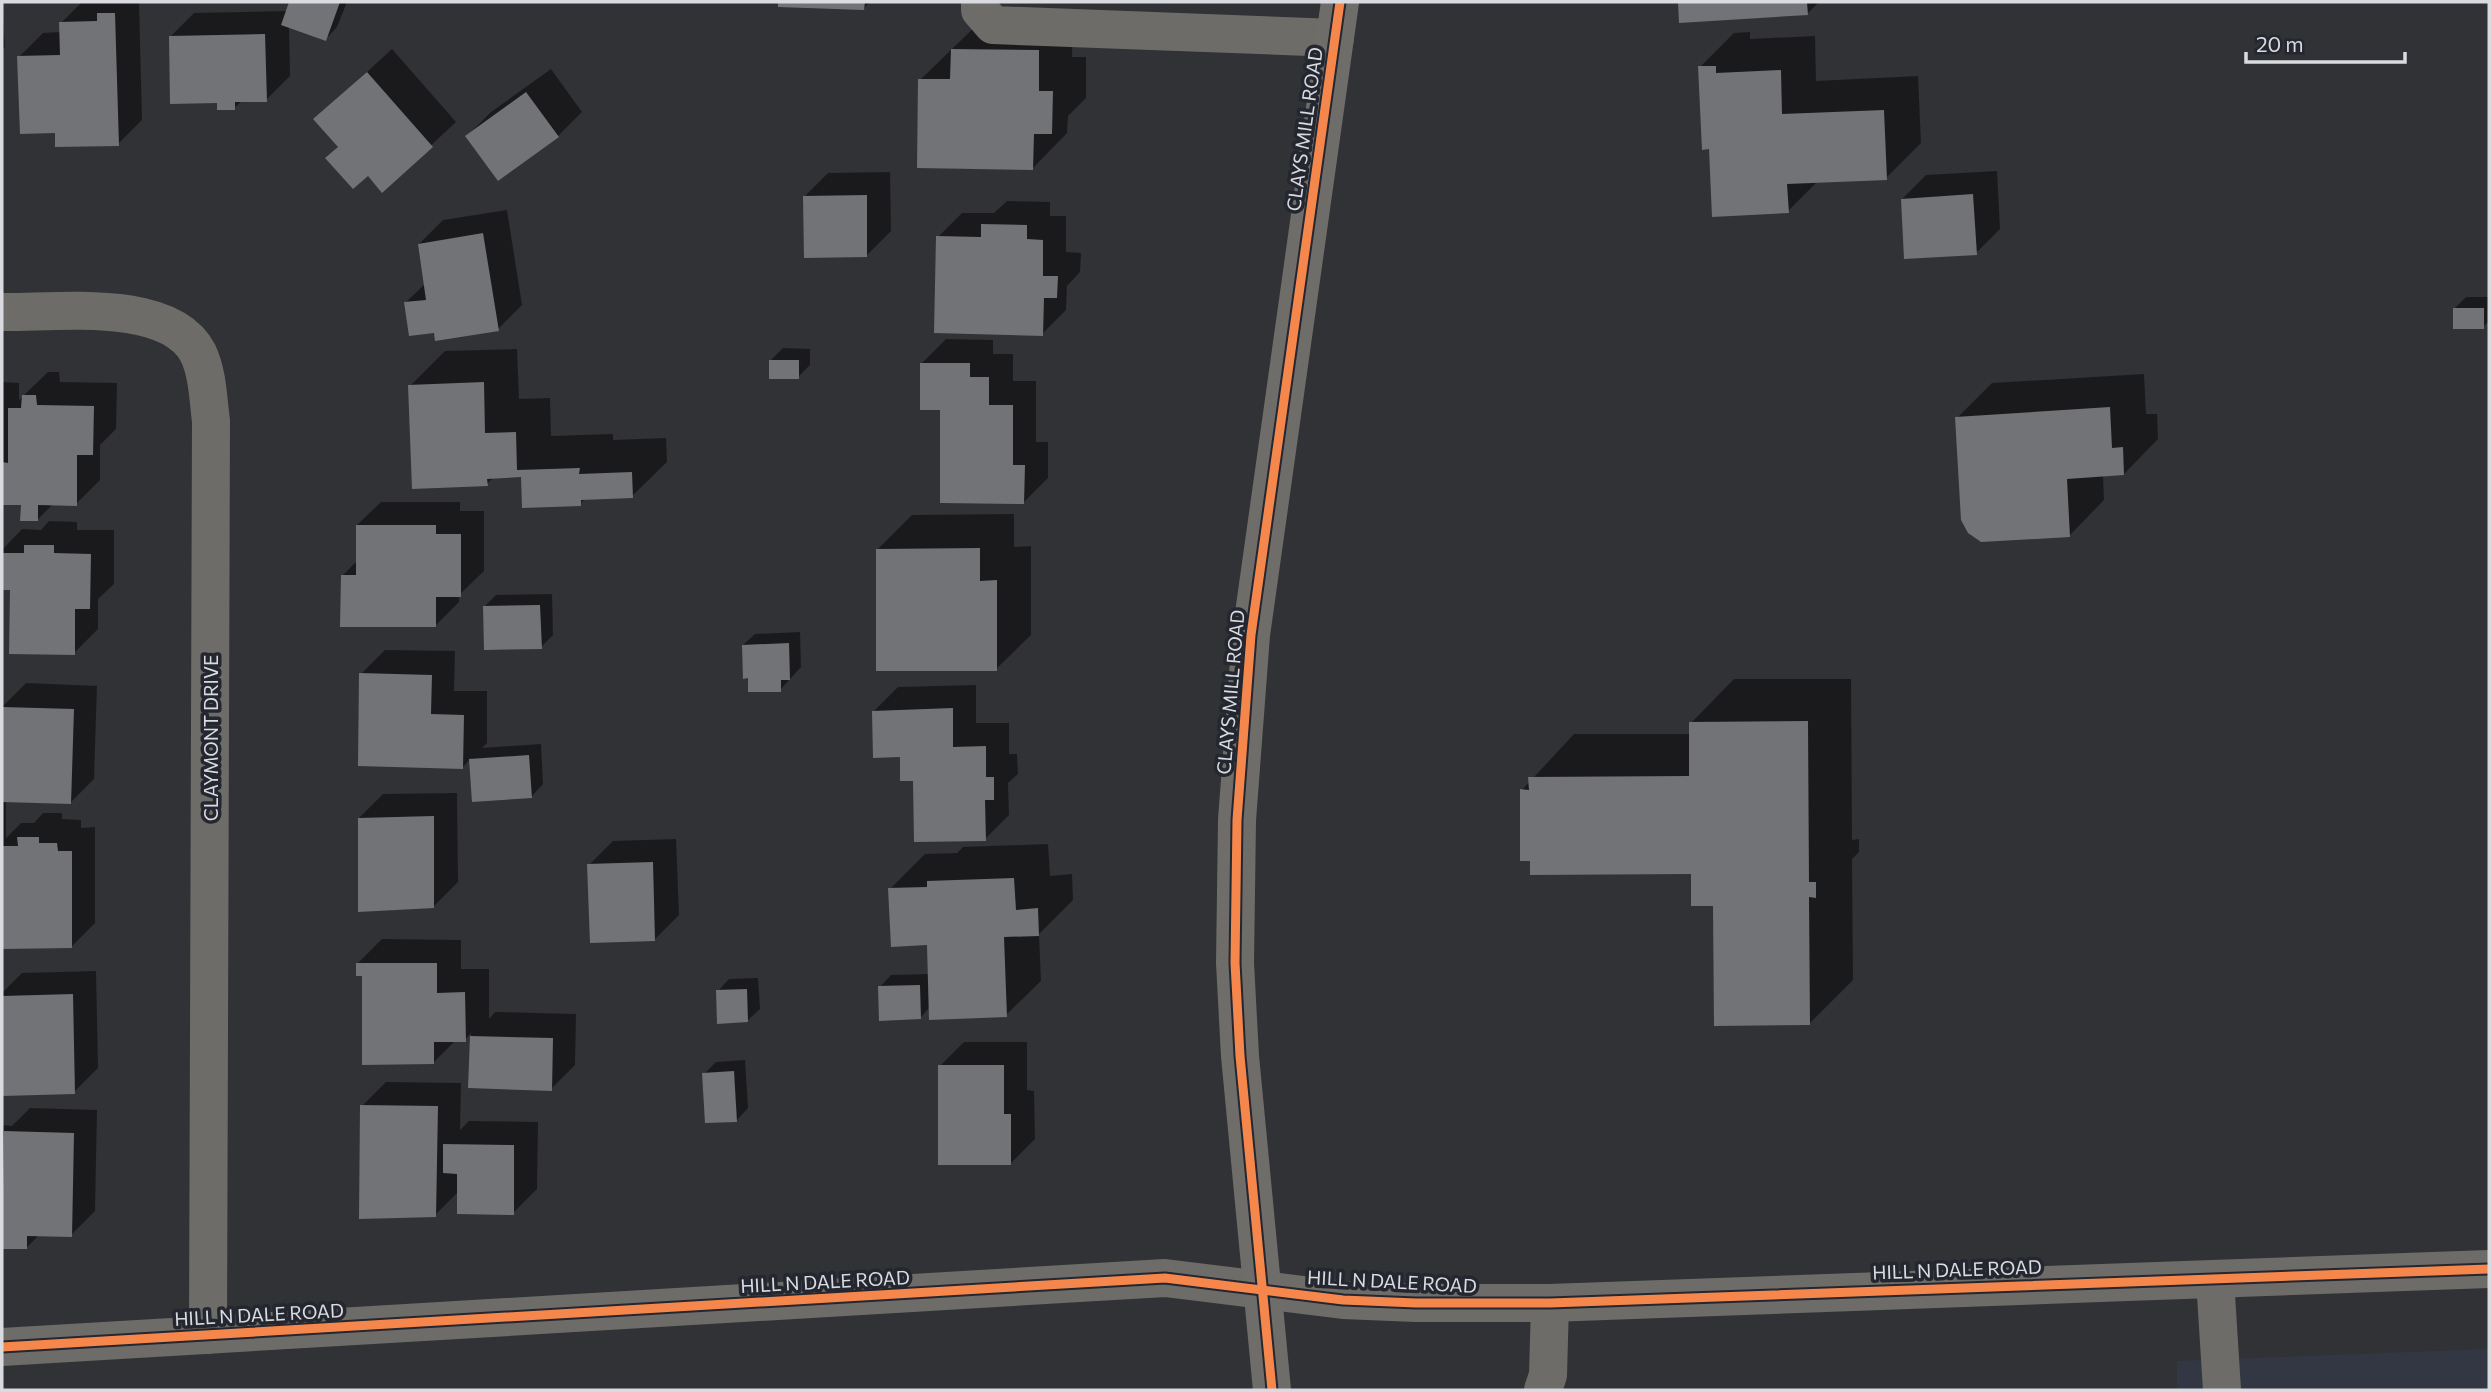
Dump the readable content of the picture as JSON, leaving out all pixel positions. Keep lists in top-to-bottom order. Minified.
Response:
{"streets":{"main road":["CLAYS MILL ROAD"],"street":["CLAYMONT DRIVE","HILL N DALE ROAD"]},"crossings":[["CLAYS MILL ROAD","HILL N DALE ROAD"],["CLAYMONT DRIVE","HILL N DALE ROAD"]],"scale_bar":"20 m"}
